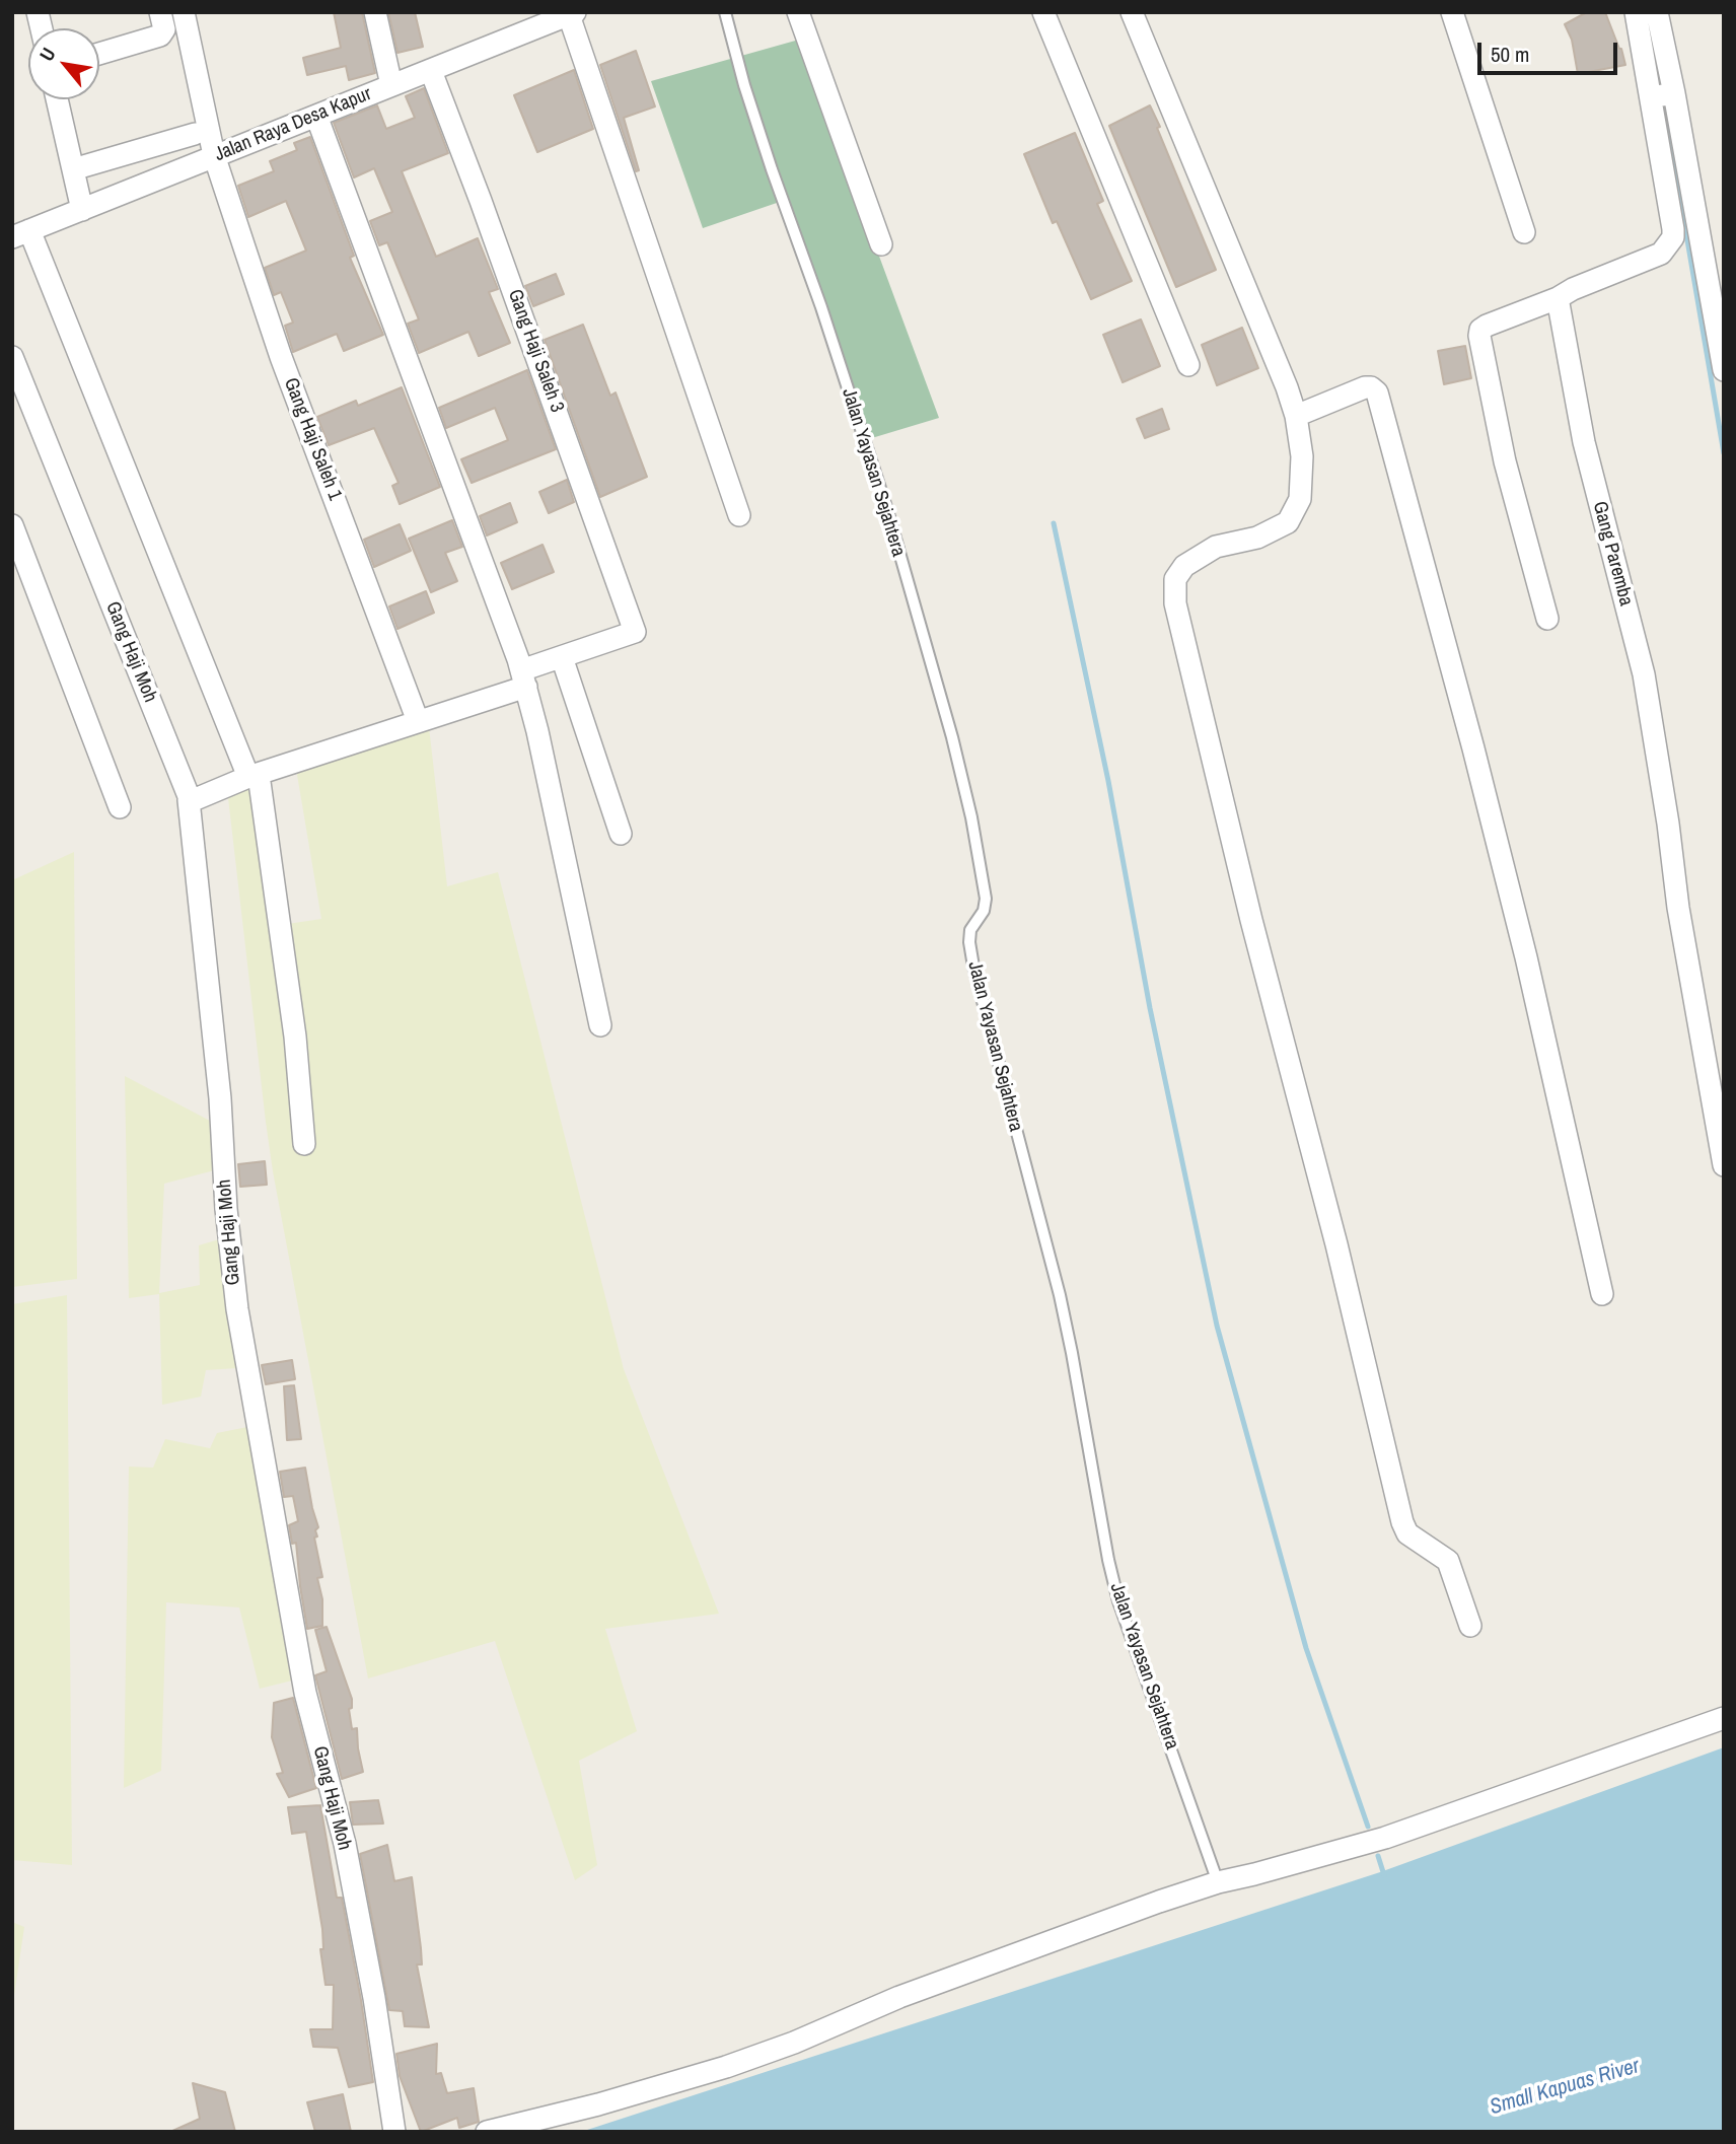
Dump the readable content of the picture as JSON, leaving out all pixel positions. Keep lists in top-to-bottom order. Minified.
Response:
{"streets":{"street":["Jalan Raya Desa Kapur","Gang Haji Saleh 3","Gang Haji Saleh 1","Gang Paremba","Gang Haji Moh"],"lane":["Jalan Yayasan Sejahtera"]},"crossings":[["Jalan Raya Desa Kapur","Gang Haji Saleh 3"],["Jalan Raya Desa Kapur","Gang Haji Saleh 1"]],"water":["Small Kapuas River"],"scale_bar":"50 m","north":"top left"}
